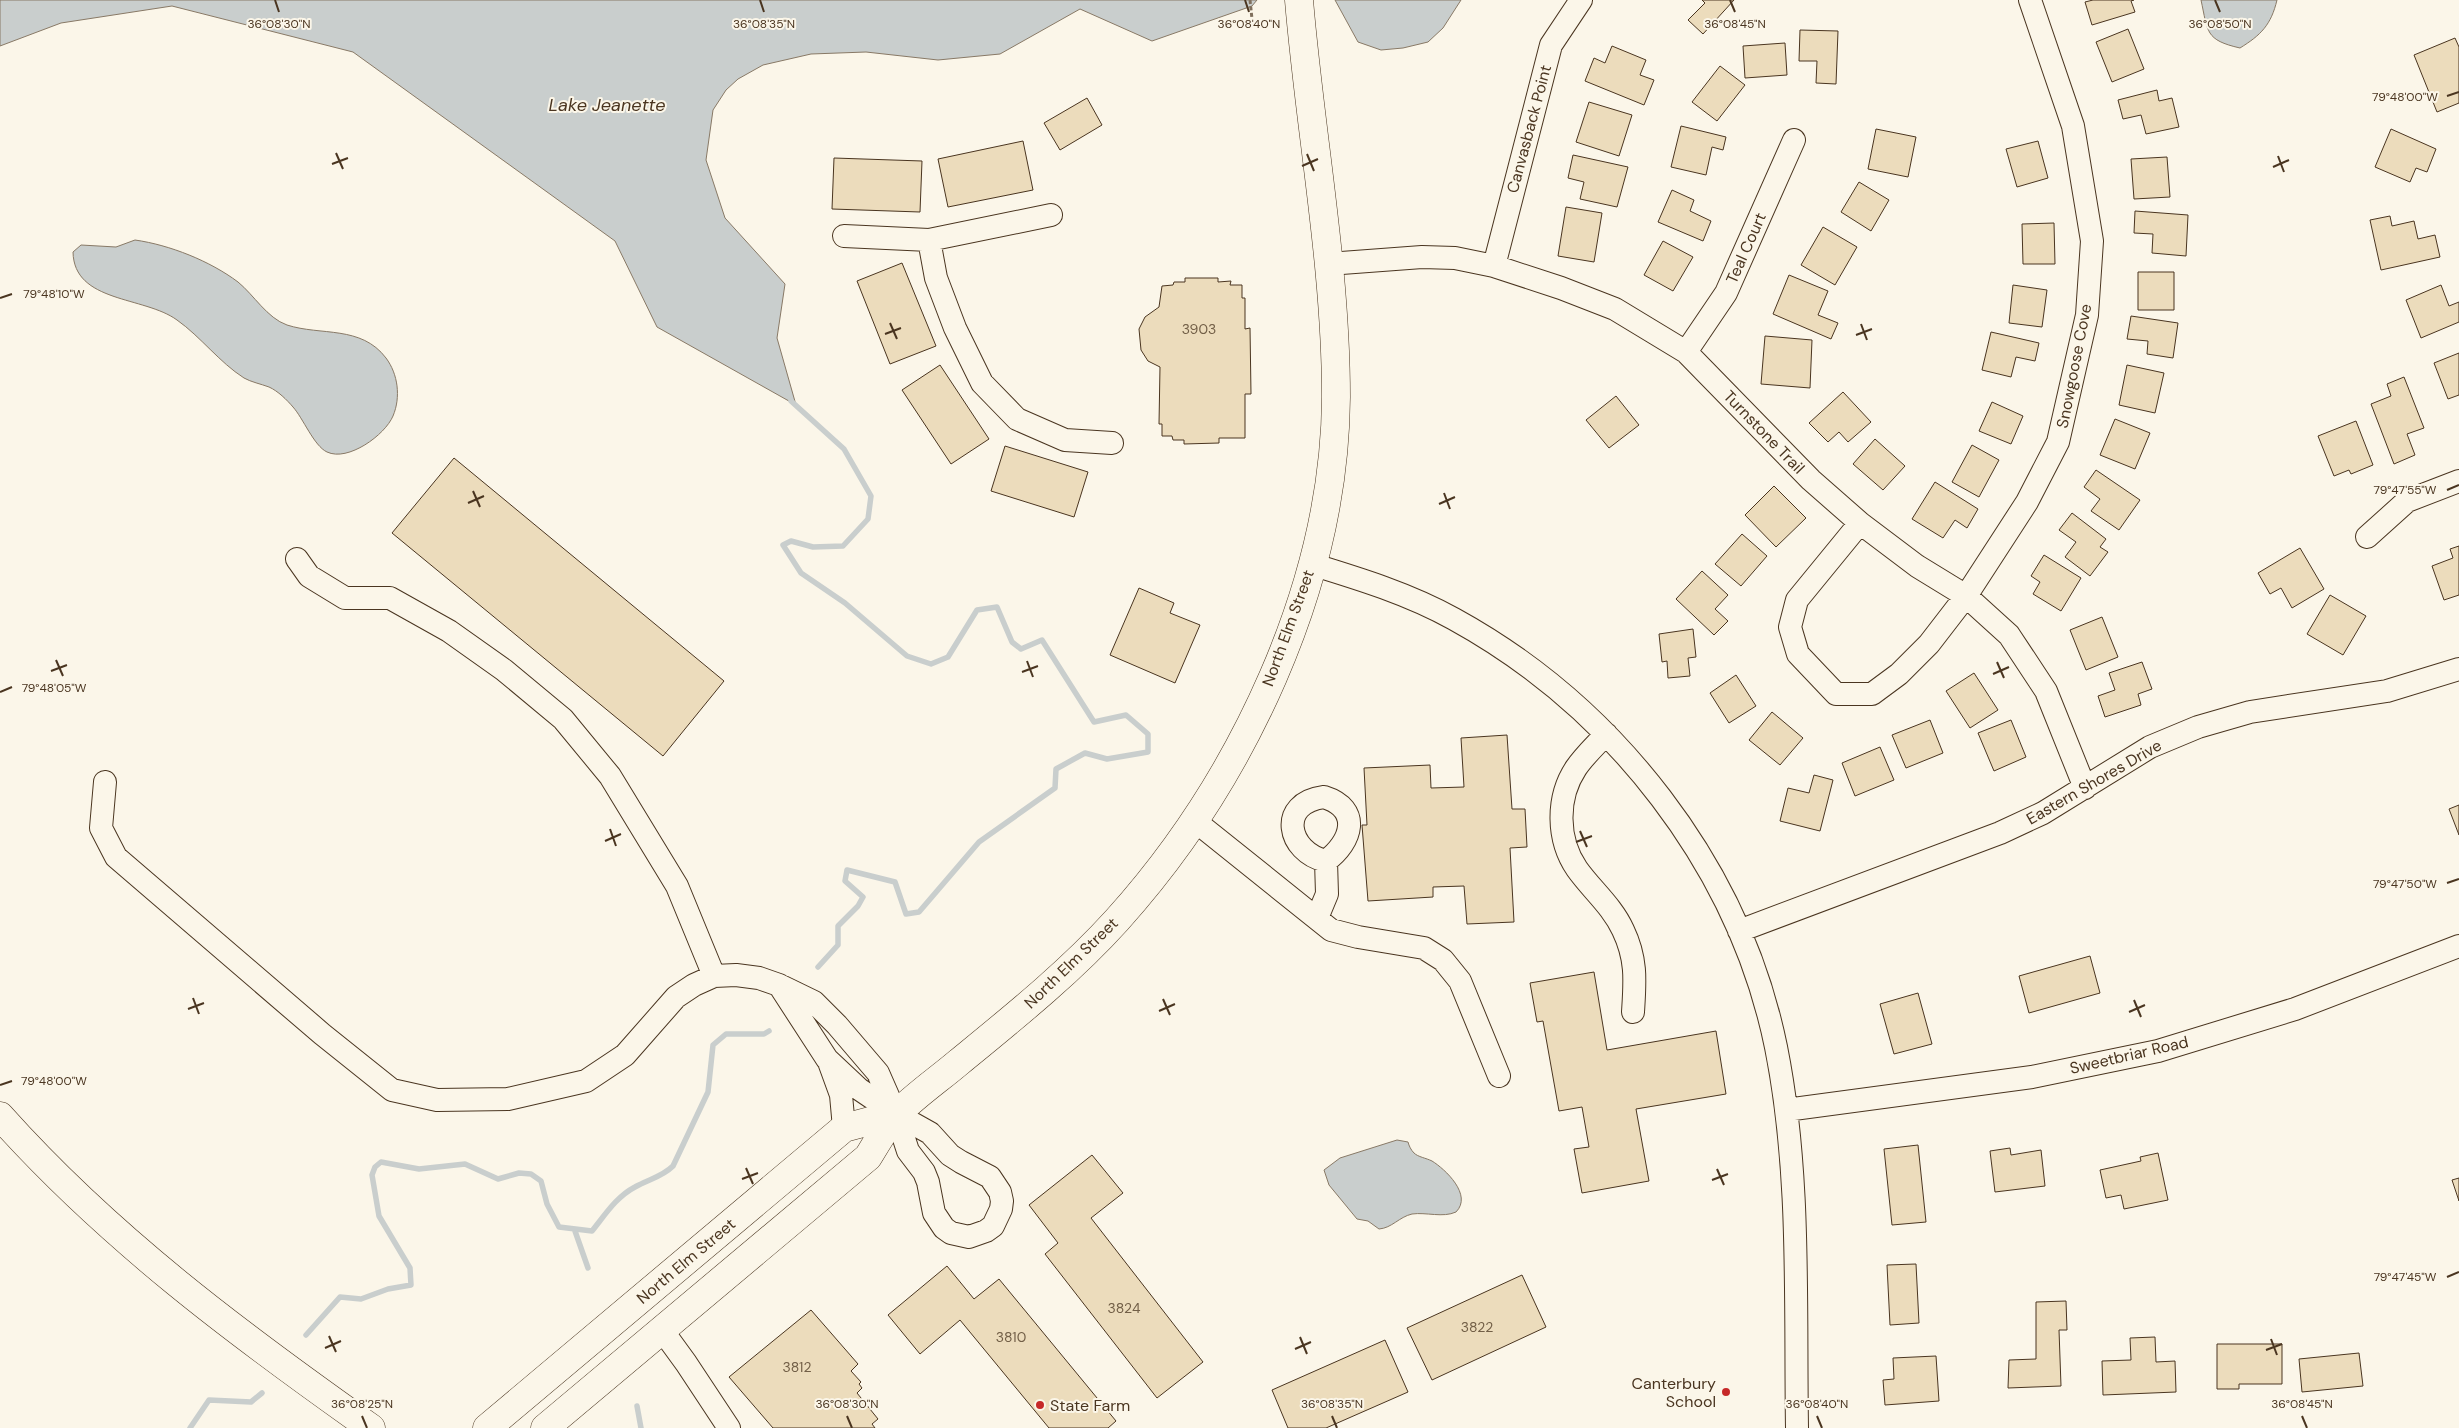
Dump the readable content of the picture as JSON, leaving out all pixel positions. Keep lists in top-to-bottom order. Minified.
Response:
{"streets":{"main road":["North Elm Street"],"street":["Canvasback Point","Teal Court","Snowgoose Cove","Turnstone Trail","Eastern Shores Drive","Sweetbriar Road"]},"crossings":[["Canvasback Point","Turnstone Trail"],["Teal Court","Turnstone Trail"],["Snowgoose Cove","Turnstone Trail"],["Turnstone Trail","North Elm Street"],["Turnstone Trail","Eastern Shores Drive"]],"water":["Lake Jeanette"],"places":["Canterbury School","State Farm"],"house_numbers":["3903","3824","3822","3810","3812"],"coordinates":["36°08'30\"N","36°08'35\"N","36°08'40\"N","36°08'45\"N","36°08'50\"N","79°48'00\"W","79°48'10\"W","79°47'55\"W","79°48'05\"W","79°47'50\"W","79°47'45\"W","36°08'25\"N"]}
